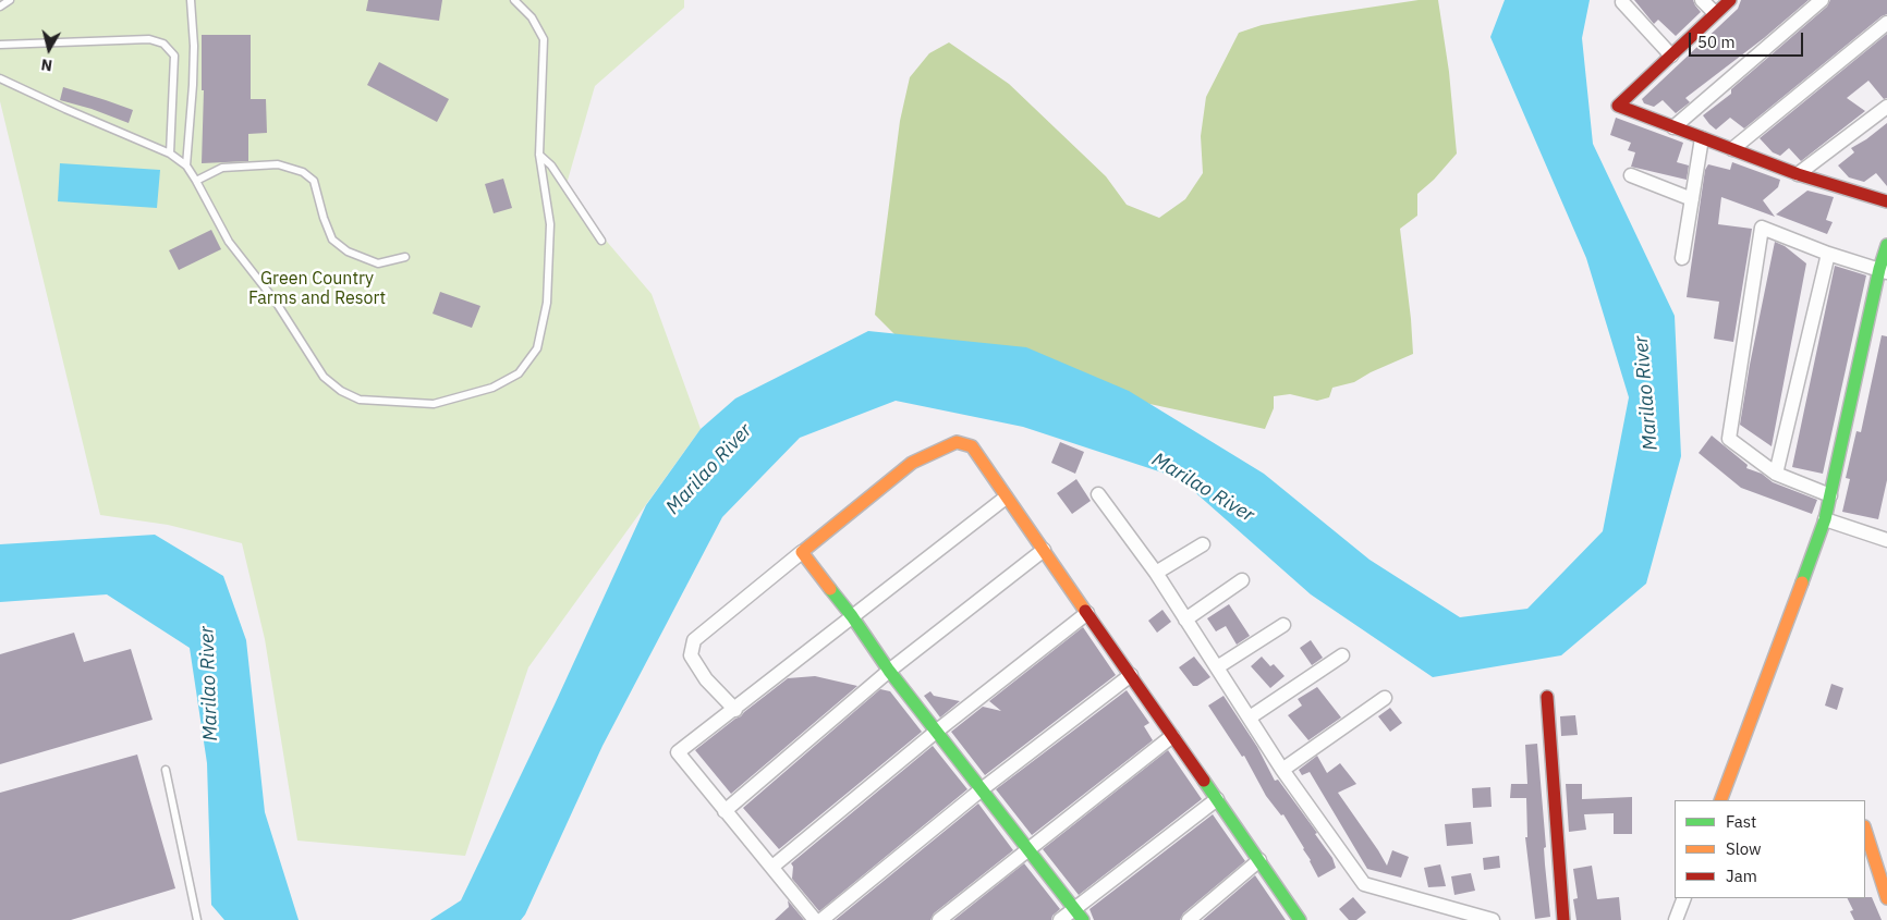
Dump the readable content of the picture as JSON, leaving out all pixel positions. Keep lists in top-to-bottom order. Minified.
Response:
{"water":["Marilao River"],"parks":["Green Country Farms and Resort"],"legend":["Fast","Slow","Jam"],"scale_bar":"50 m","north":"bottom"}
